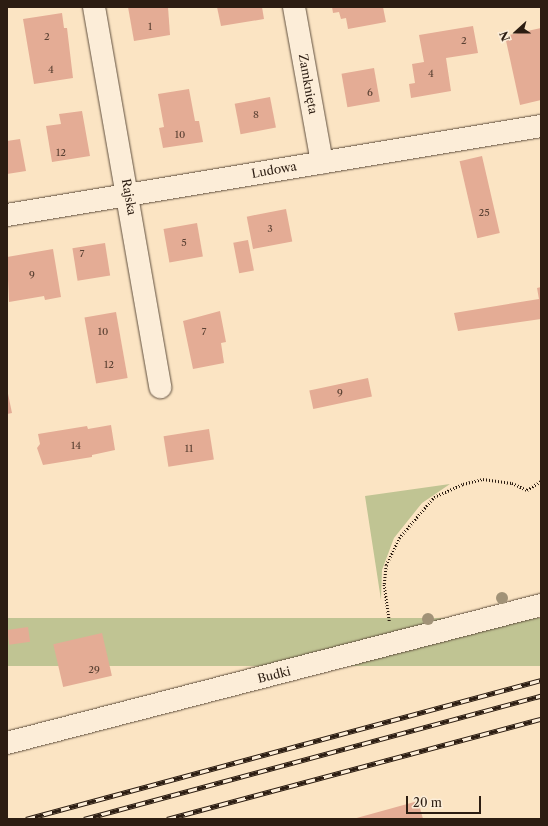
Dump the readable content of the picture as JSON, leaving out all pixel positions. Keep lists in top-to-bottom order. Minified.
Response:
{"streets":{"street":["Zamknięta","Ludowa","Rajska","Budki"]},"crossings":[["Zamknięta","Ludowa"],["Ludowa","Rajska"]],"house_numbers":["1","2","2","4","4","6","8","10","12","25","3","5","7","9","10","7","12","9","14","11","29"],"scale_bar":"20 m","north":"left"}
